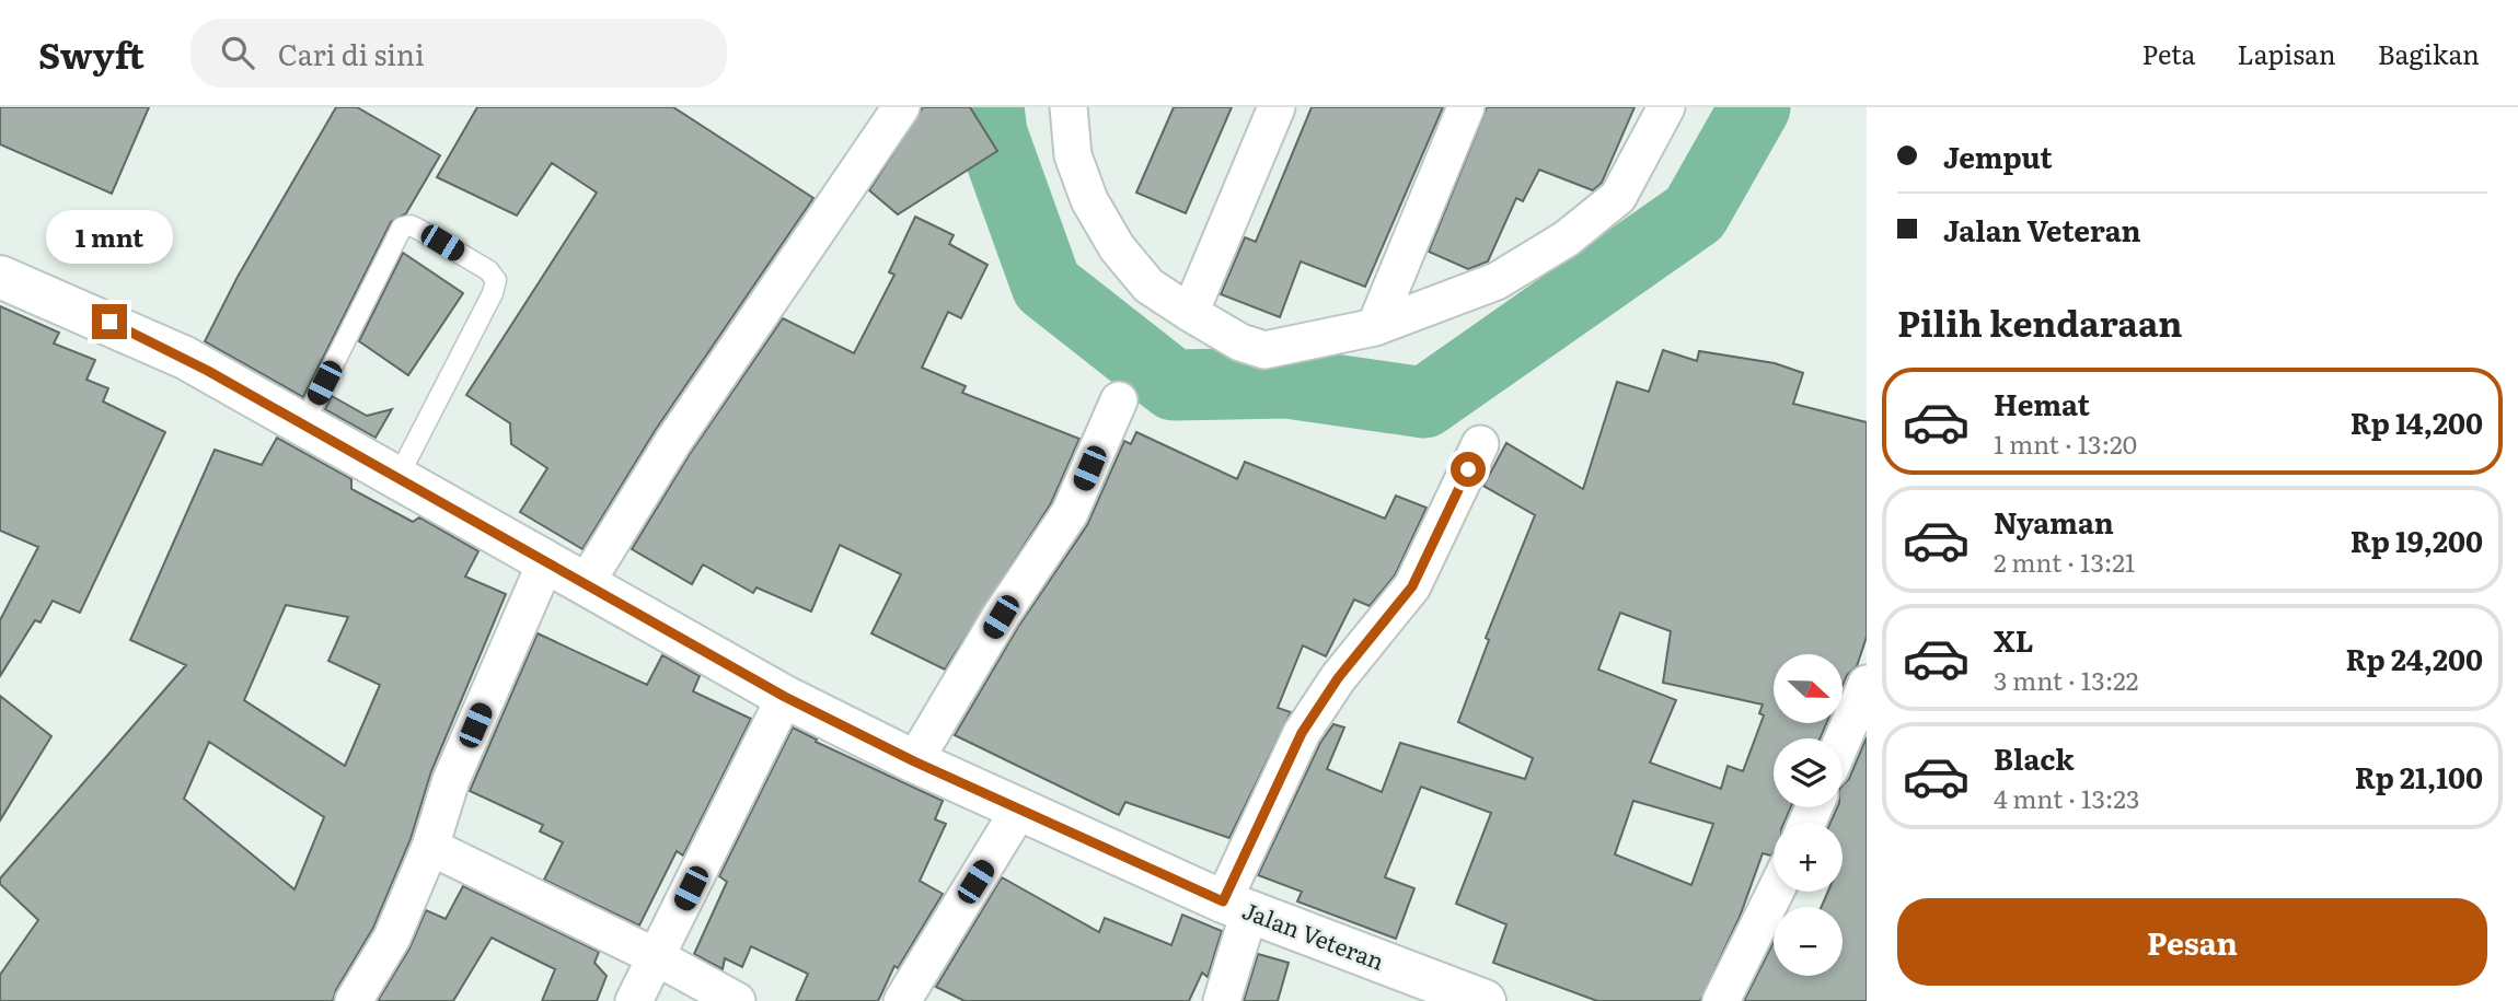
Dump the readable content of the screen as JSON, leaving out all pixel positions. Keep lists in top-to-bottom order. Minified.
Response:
{"streets":{"highway":["Jalan Veteran"]},"north":"right","page":{"header":"Swyft","search":"Cari di sini","nav":["Peta","Lapisan","Bagikan"],"banner":["Jemput","Jalan Veteran"],"bubble":"1 mnt","heading":"Pilih kendaraan","list":[{"name":"Hemat","note":"1 mnt · 13:20","value":"Rp 14,200"},{"name":"Nyaman","note":"2 mnt · 13:21","value":"Rp 19,200"},{"name":"XL","note":"3 mnt · 13:22","value":"Rp 24,200"},{"name":"Black","note":"4 mnt · 13:23","value":"Rp 21,100"}],"map_buttons":["+","−"],"buttons":"Pesan"}}
